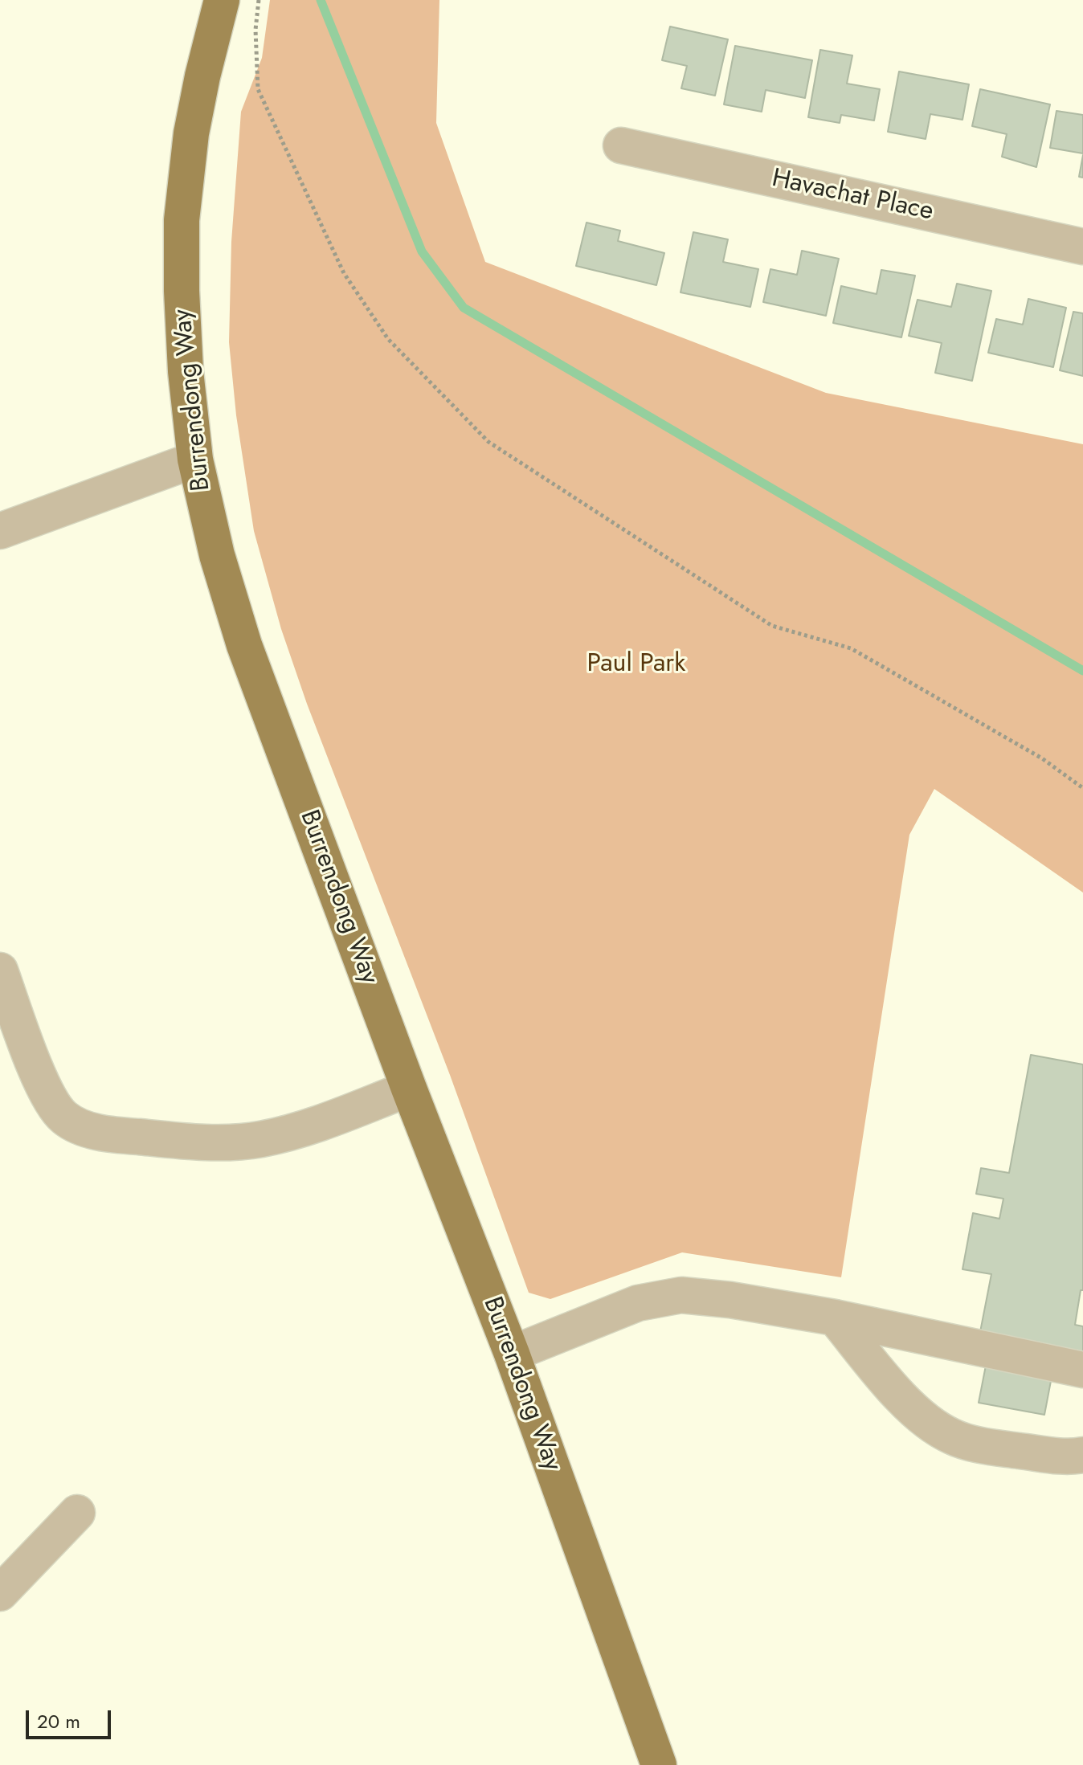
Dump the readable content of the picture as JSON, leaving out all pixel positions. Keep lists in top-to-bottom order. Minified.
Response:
{"streets":{"main road":["Burrendong Way"],"street":["Havachat Place"]},"parks":["Paul Park"],"scale_bar":"20 m"}
